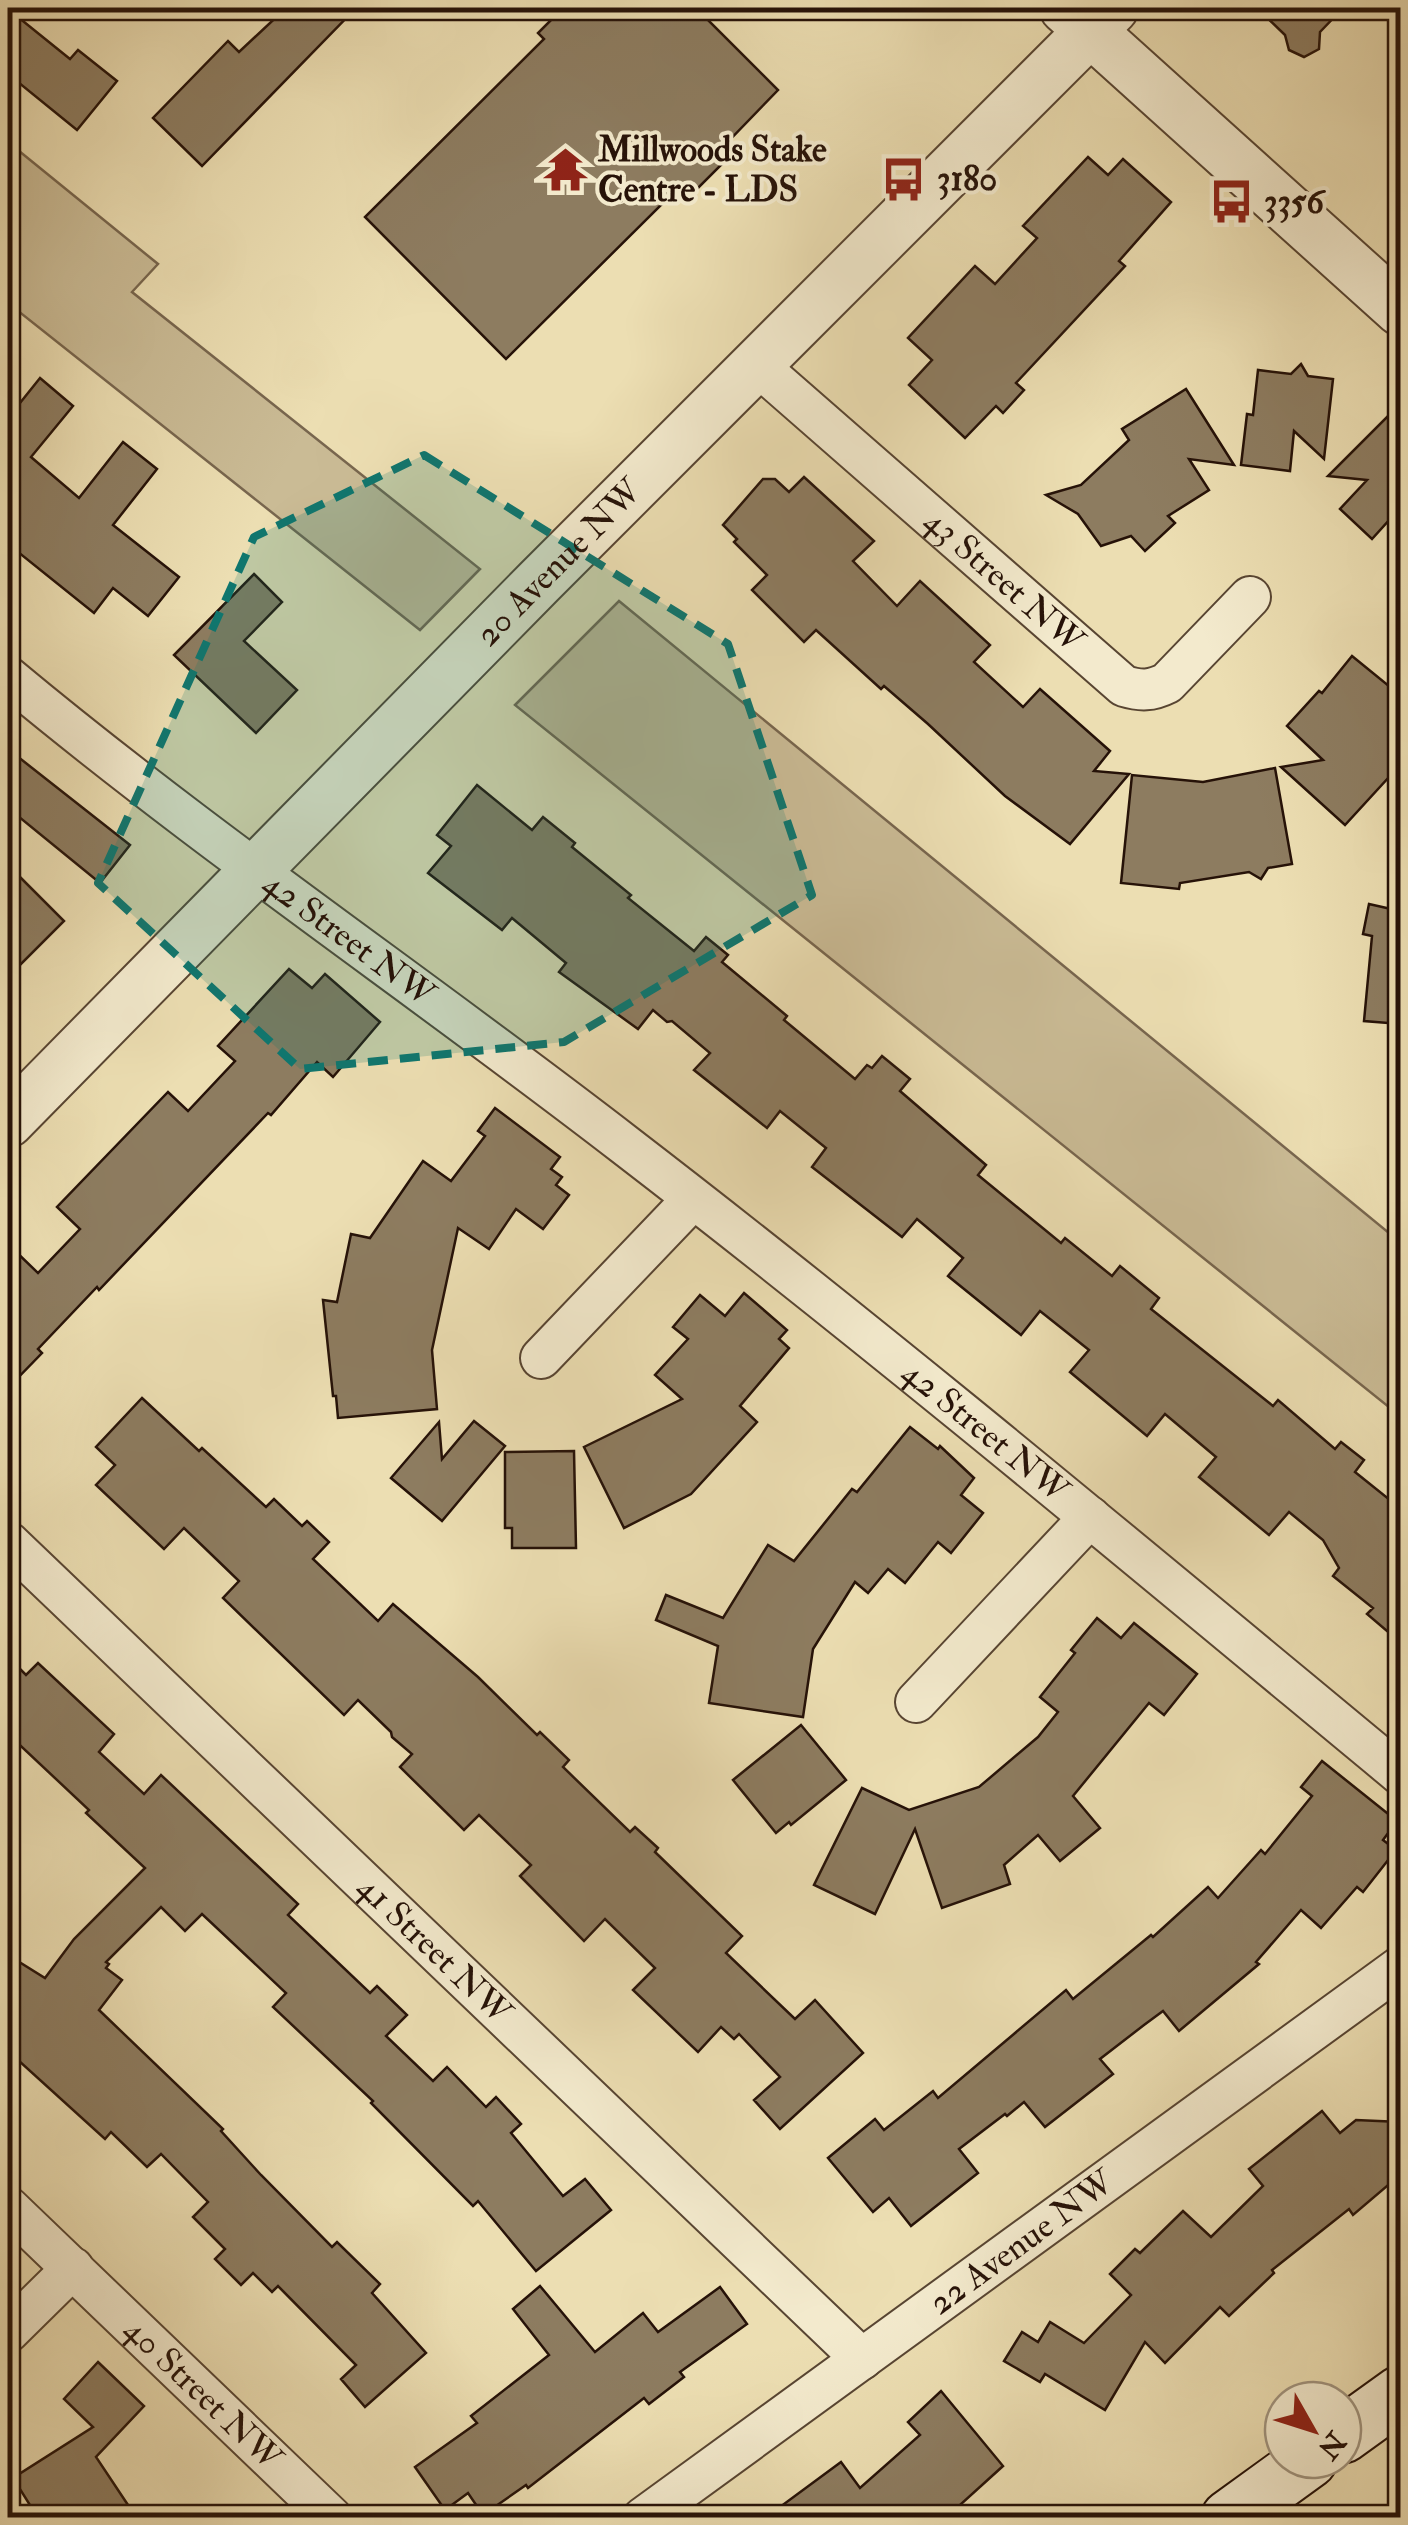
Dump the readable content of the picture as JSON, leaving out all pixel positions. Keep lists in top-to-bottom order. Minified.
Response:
{"streets":{"street":["20 Avenue NW","43 Street NW","42 Street NW","41 Street NW","22 Avenue NW","40 Street NW"]},"crossings":[["20 Avenue NW","43 Street NW"],["20 Avenue NW","42 Street NW"],["41 Street NW","22 Avenue NW"]],"places":{"temple":["Millwoods Stake Centre - LDS"],"bus stop":["3180","3356"]},"north":"bottom right"}
